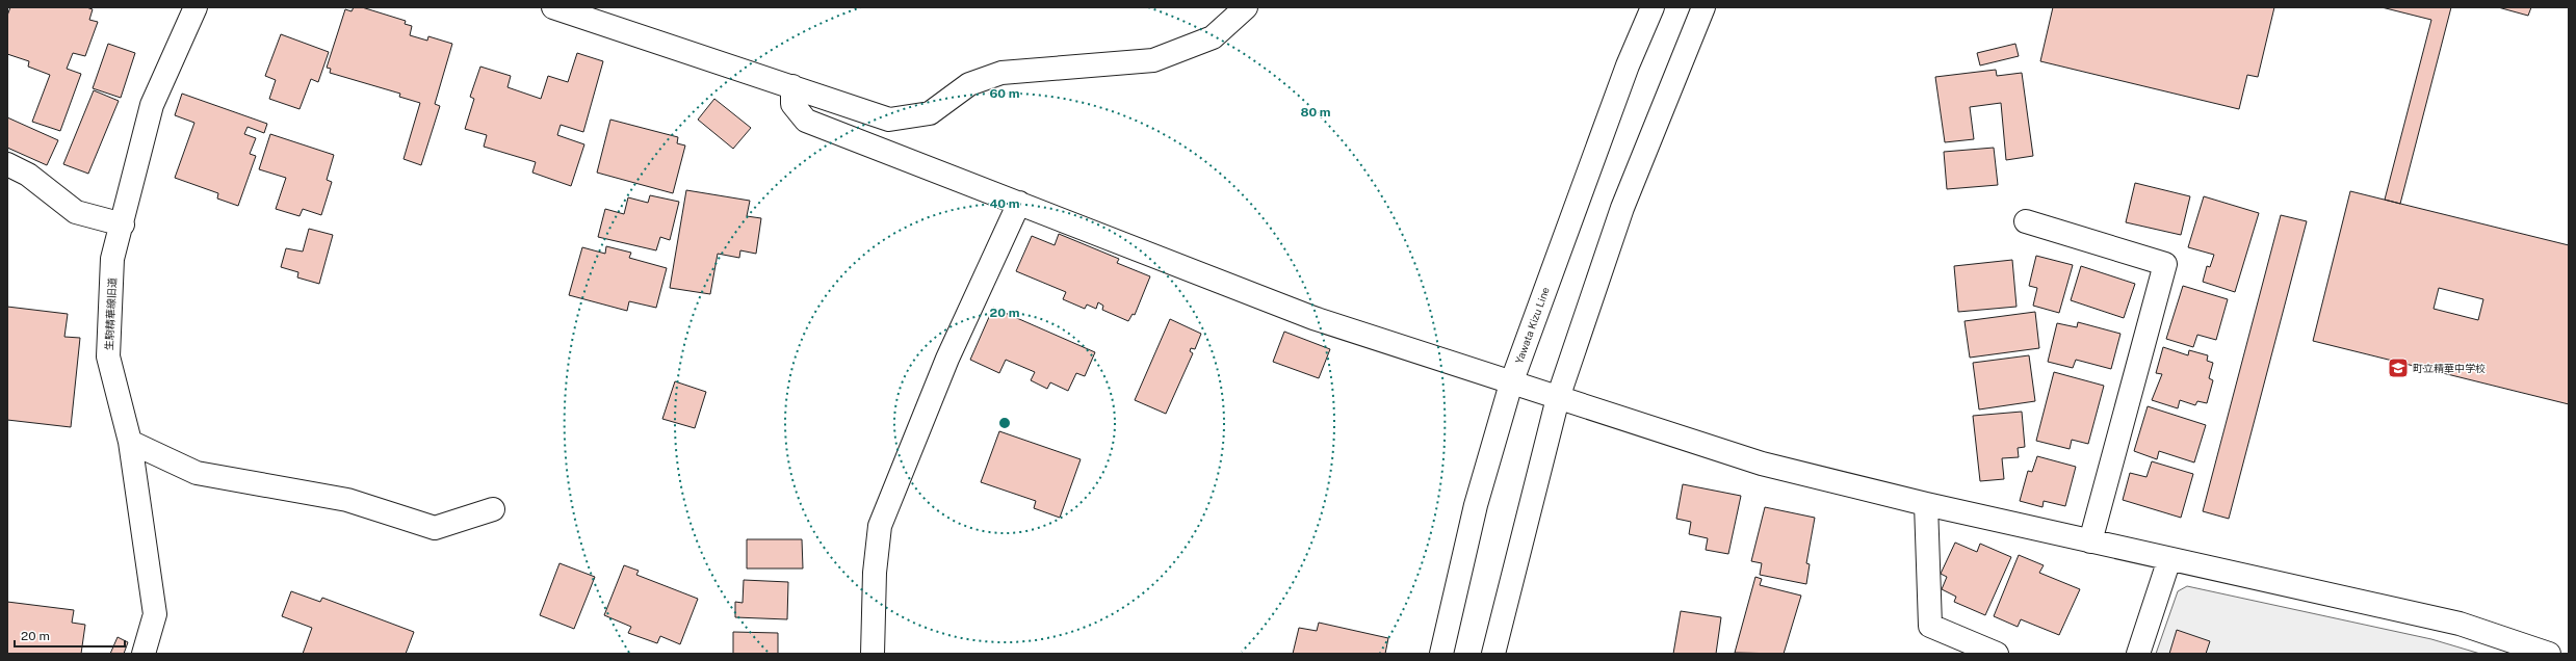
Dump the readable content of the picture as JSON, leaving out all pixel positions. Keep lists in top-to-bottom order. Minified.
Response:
{"streets":{"street":["生駒精華線旧道","Yawata Kizu Line"]},"places":{"school or university":["町立精華中学校"]},"scale_bar":"20 m","rings":["60 m","80 m","40 m","20 m"]}
